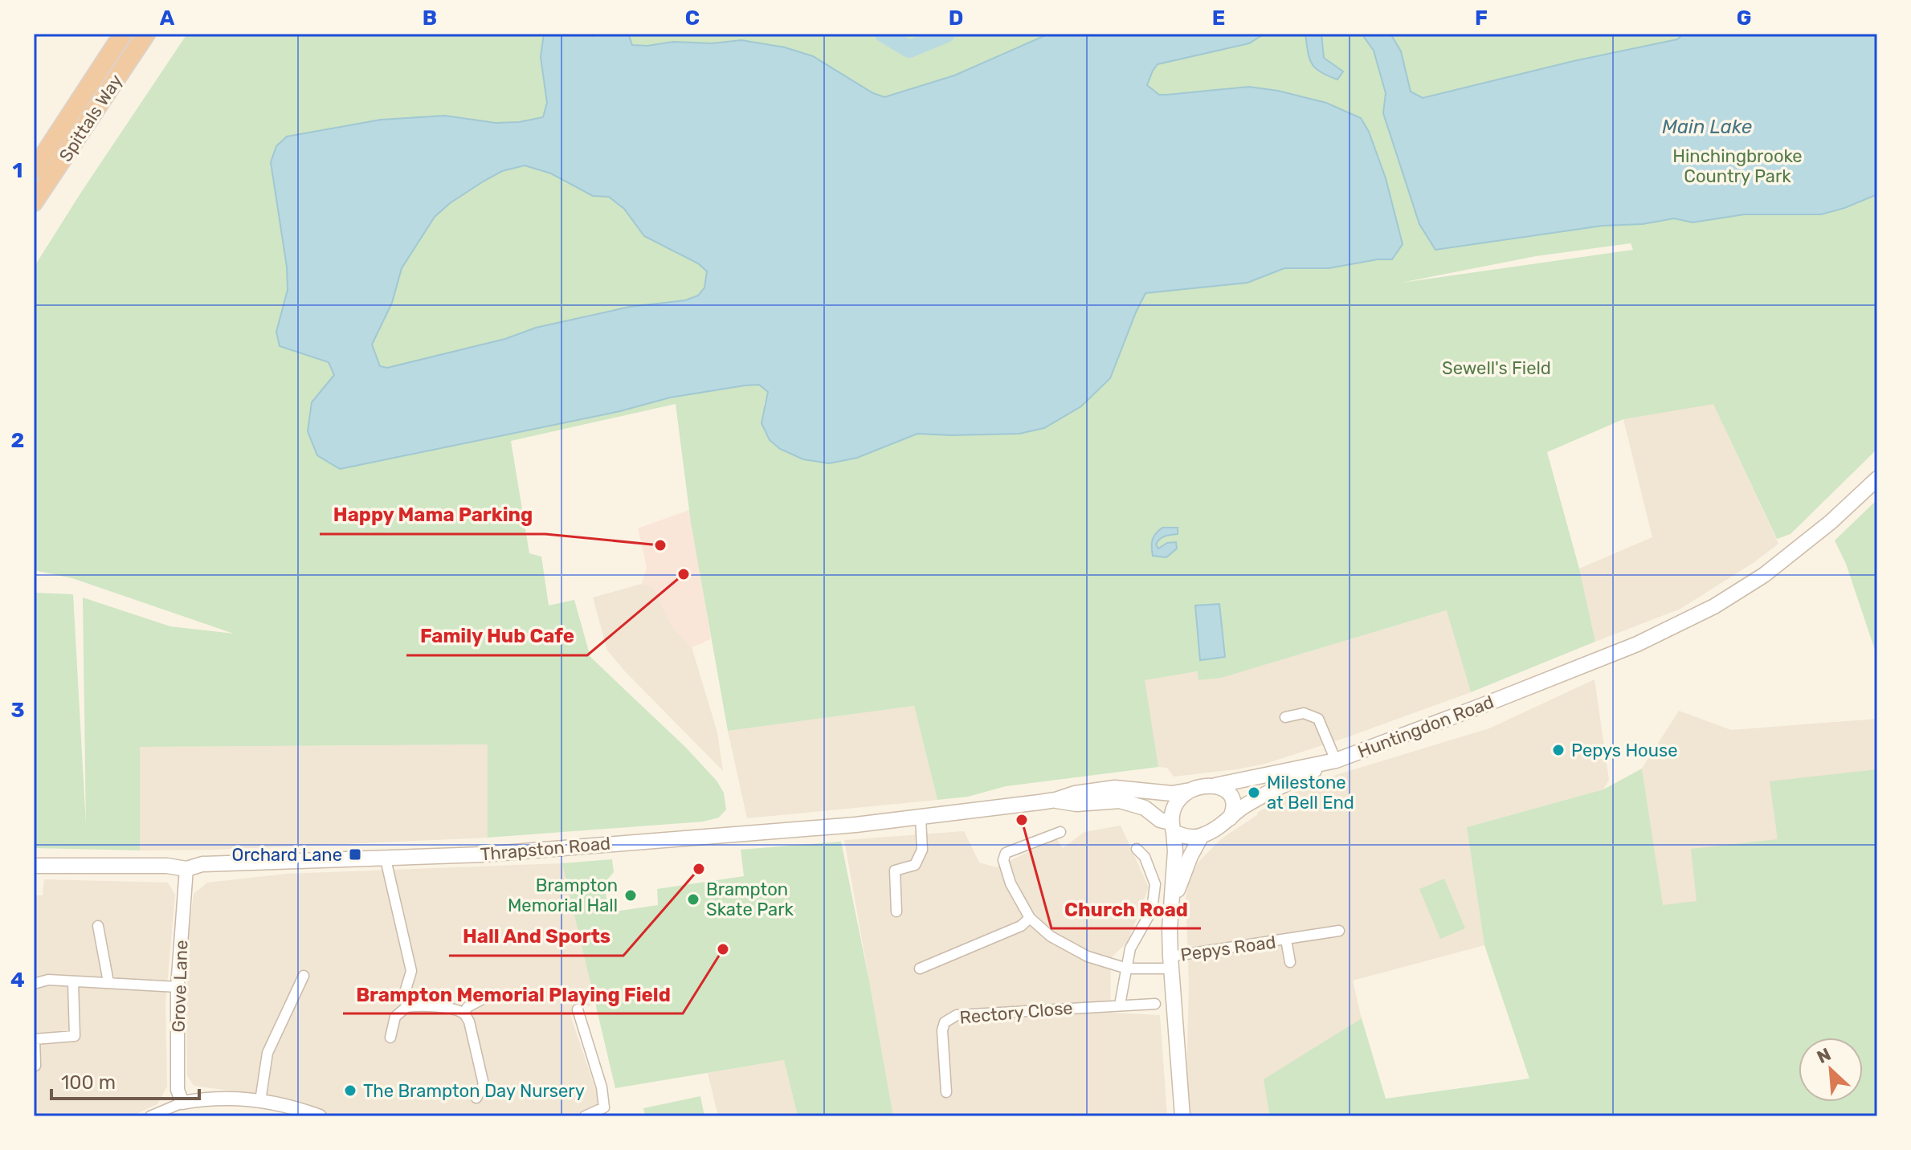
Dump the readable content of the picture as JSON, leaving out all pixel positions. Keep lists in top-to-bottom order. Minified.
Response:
{"streets":{"highway":["Spittals Way"],"main road":["Huntingdon Road","Thrapston Road"],"street":["Pepys Road","Grove Lane","Rectory Close"]},"crossings":[["Huntingdon Road","Thrapston Road"],["Thrapston Road","Grove Lane"]],"water":["Main Lake"],"parks":["Hinchingbrooke Country Park","Sewell's Field"],"places":{"other":["Happy Mama Parking","Family Hub Cafe","Pepys House","Milestone at Bell End","Church Road","Hall And Sports","Brampton Memorial Hall","Brampton Skate Park","Brampton Memorial Playing Field","The Brampton Day Nursery"],"transit":["Orchard Lane"]},"scale_bar":"100 m","north":"top left","grid":{"columns":["A","B","C","D","E","F","G"],"rows":["1","2","3","4"]}}
